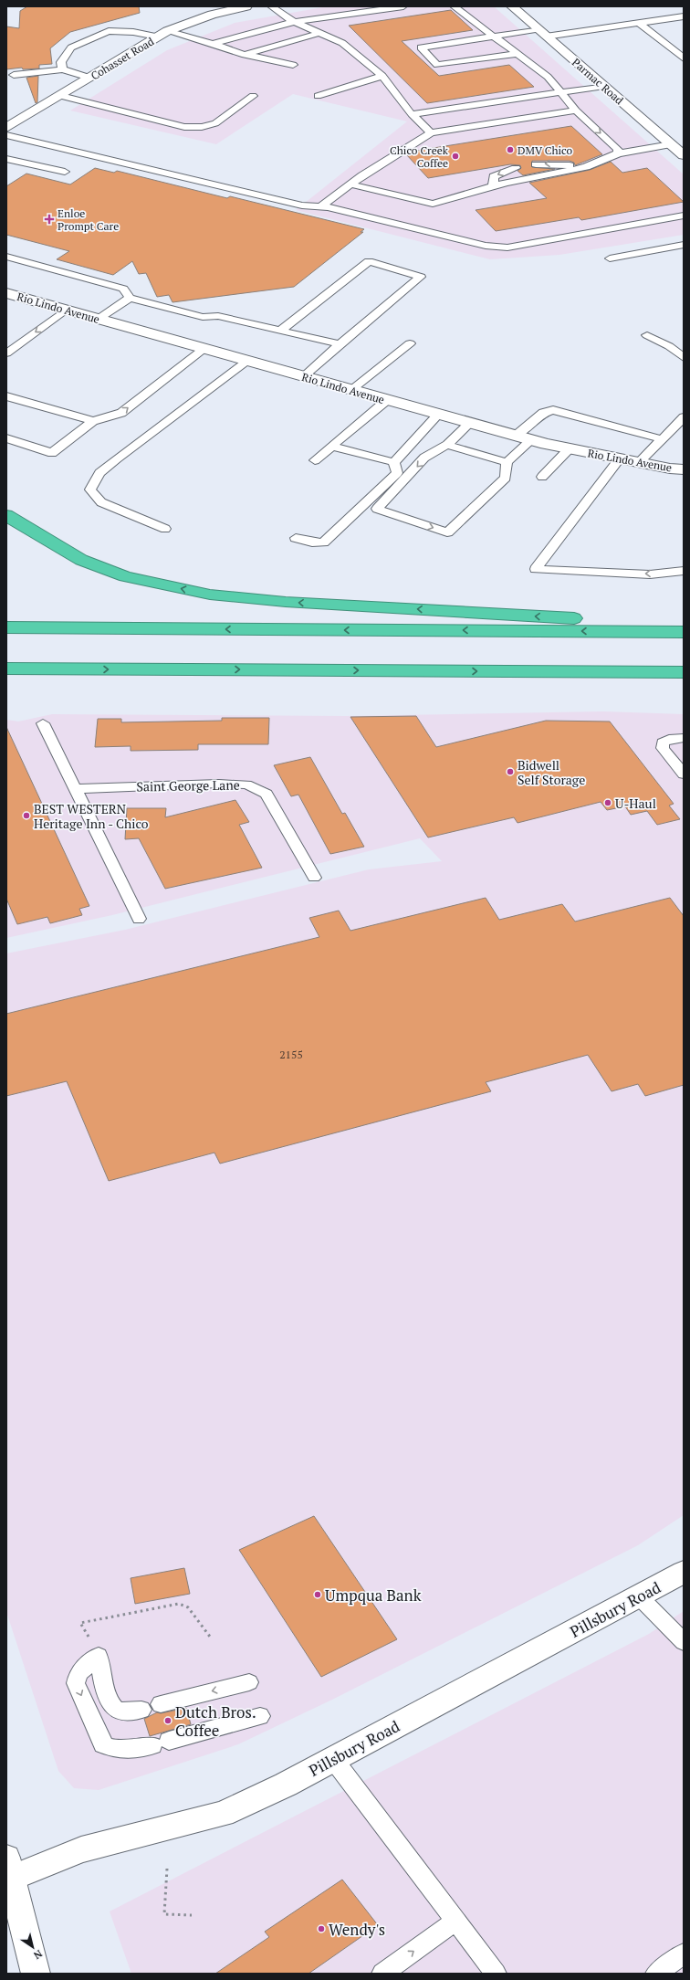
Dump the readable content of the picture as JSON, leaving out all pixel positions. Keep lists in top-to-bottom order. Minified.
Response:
{"streets":{"street":["Cohasset Road","Parmac Road","Rio Lindo Avenue","Pillsbury Road"],"lane":["Saint George Lane"]},"places":{"other":["DMV Chico","Chico Creek Coffee","Bidwell Self Storage","U-Haul","BEST WESTERN Heritage Inn - Chico","Umpqua Bank","Dutch Bros. Coffee","Wendy's"],"health":["Enloe Prompt Care"]},"house_numbers":["2155"],"north":"bottom right"}
